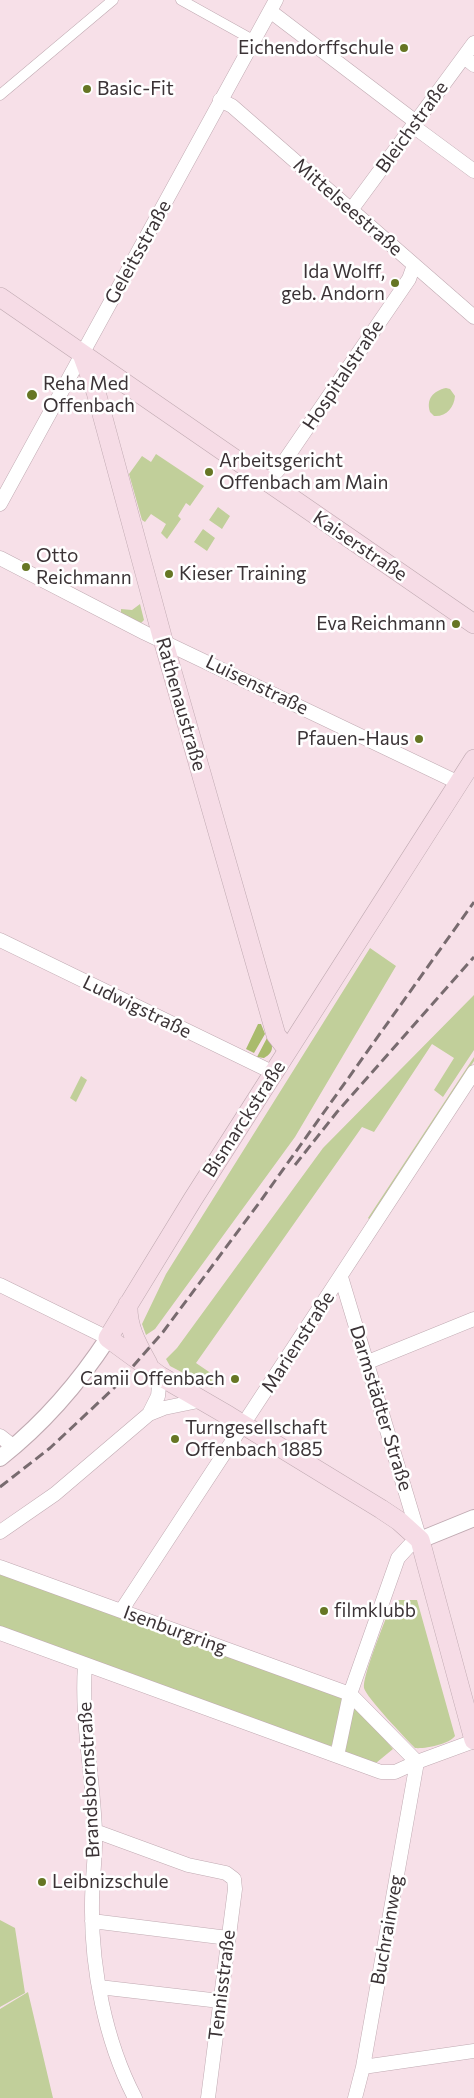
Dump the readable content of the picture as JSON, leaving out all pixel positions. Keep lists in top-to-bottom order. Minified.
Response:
{"streets":{"main road":["Kaiserstraße","Rathenaustraße","Bismarckstraße"],"street":["Bleichstraße","Mittelseestraße","Geleitsstraße","Hospitalstraße","Luisenstraße","Ludwigstraße","Marienstraße","Darmstädter Straße","Isenburgring","Brandsbornstraße","Buchrainweg","Tennisstraße"]},"crossings":[["Bleichstraße","Mittelseestraße"],["Mittelseestraße","Geleitsstraße"],["Mittelseestraße","Hospitalstraße"],["Geleitsstraße","Kaiserstraße"],["Geleitsstraße","Rathenaustraße"],["Hospitalstraße","Kaiserstraße"],["Kaiserstraße","Rathenaustraße"],["Luisenstraße","Rathenaustraße"],["Luisenstraße","Bismarckstraße"],["Rathenaustraße","Bismarckstraße"],["Ludwigstraße","Bismarckstraße"],["Marienstraße","Darmstädter Straße"],["Marienstraße","Isenburgring"],["Isenburgring","Buchrainweg"],["Brandsbornstraße","Tennisstraße"]],"places":["Eichendorffschule","Basic-Fit","Ida Wolff, geb. Andorn","Reha Med Offenbach","Arbeitsgericht Offenbach am Main","Otto Reichmann","Kieser Training","Eva Reichmann","Pfauen-Haus","Camii Offenbach","Turngesellschaft Offenbach 1885","filmklubb","Leibnizschule"]}
